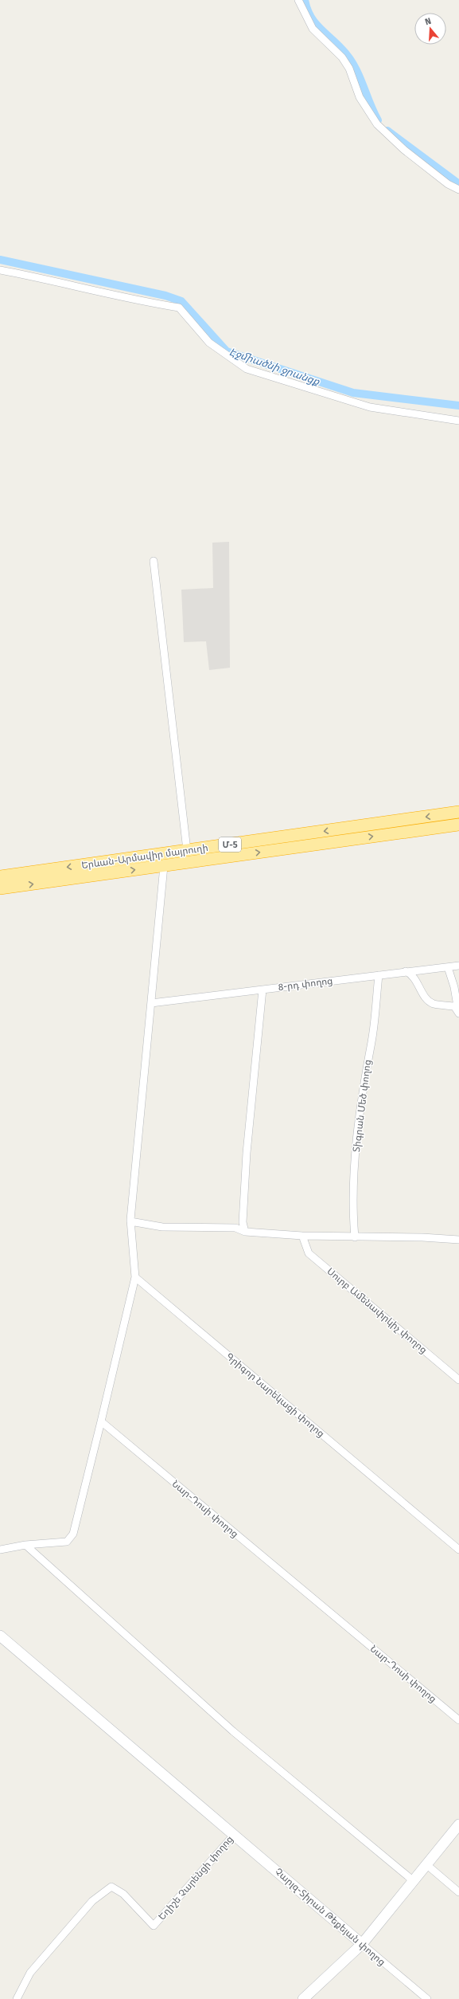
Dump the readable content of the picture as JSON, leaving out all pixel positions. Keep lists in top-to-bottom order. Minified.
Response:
{"streets":{"highway":["Մ-5","Երևան-Արմավիր մայրուղի"],"main road":["Չարլզ-Տիրան Թեքեյան փողոց"],"street":["8-րդ փողոց","Տիգրան Մեծ փողոց","Սուրբ Ամենափրկիչ փողոց","Գրիգոր Նարեկացի փողոց","Նար-Դոսի փողոց","Եղիշե Չարենցի փողոց"]},"crossings":[["8-րդ փողոց","Տիգրան Մեծ փողոց"],["Եղիշե Չարենցի փողոց","Չարլզ-Տիրան Թեքեյան փողոց"]],"water":["Էջմիածնի ջրանցք"],"north":"top"}
